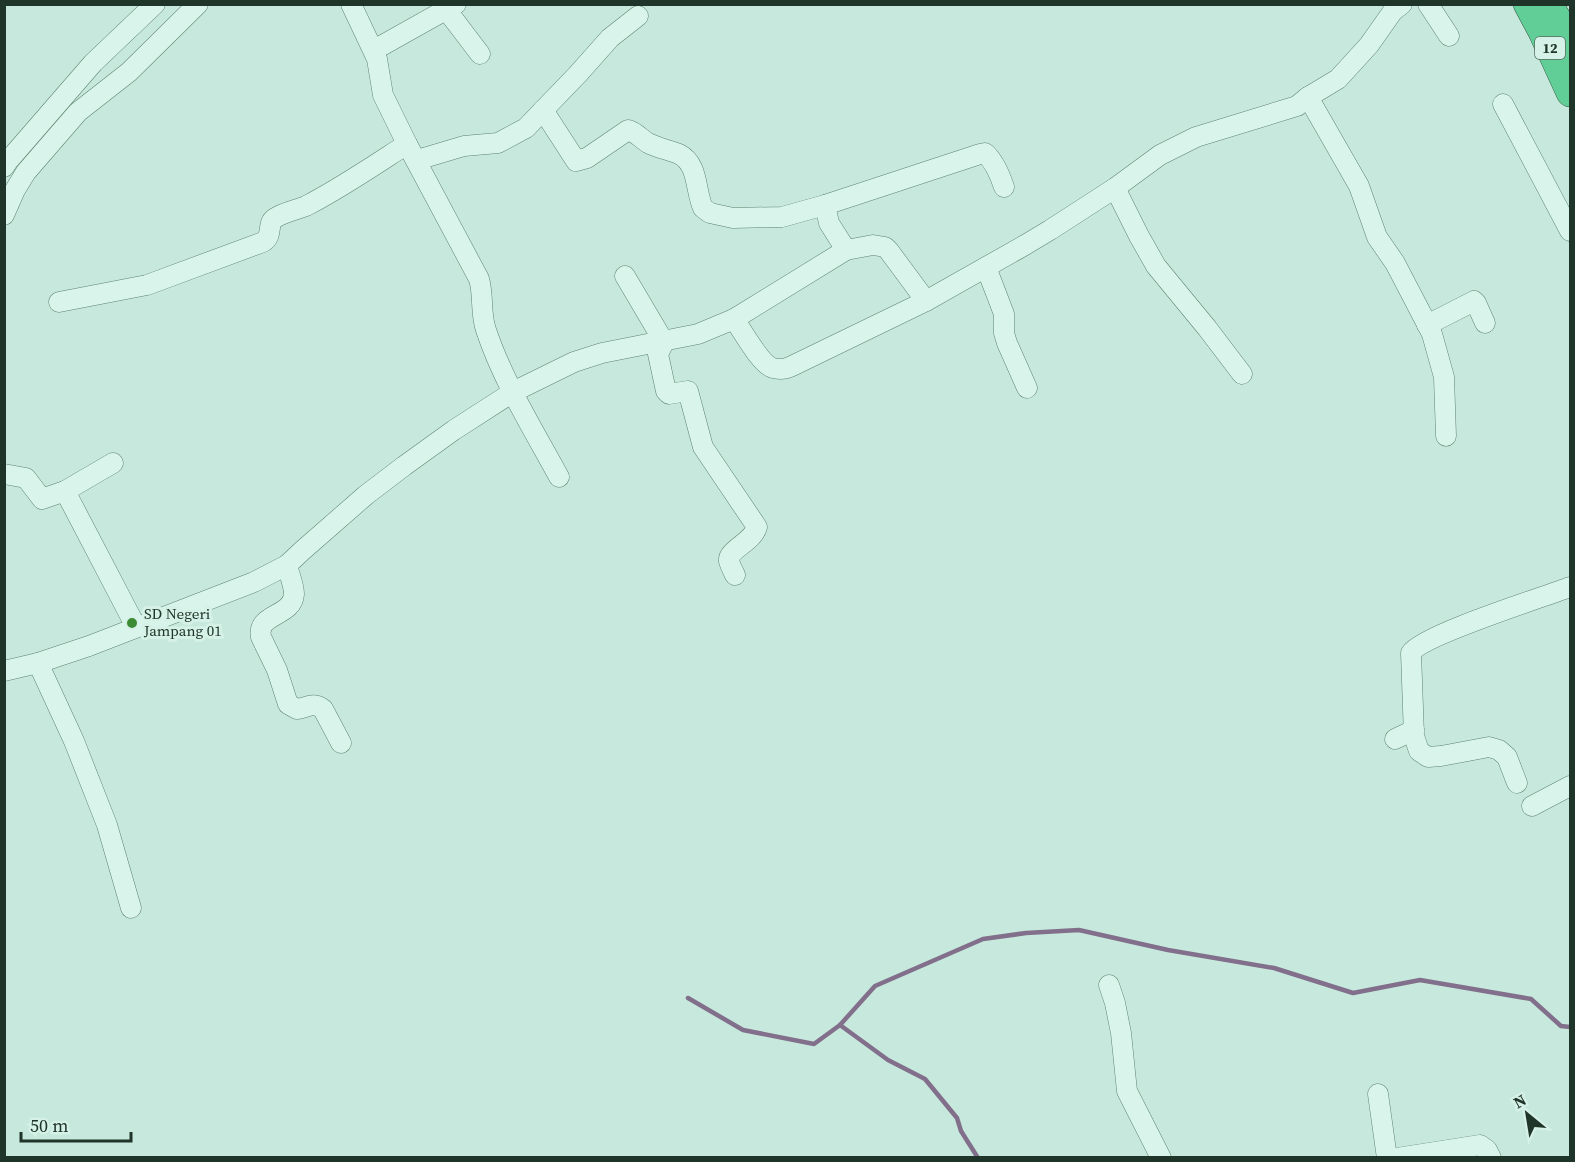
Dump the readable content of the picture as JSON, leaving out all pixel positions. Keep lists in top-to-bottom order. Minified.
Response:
{"streets":{"highway":["12"]},"places":["SD Negeri Jampang 01"],"scale_bar":"50 m","north":"top left"}
